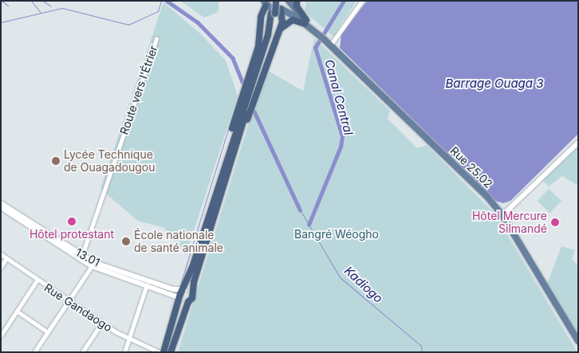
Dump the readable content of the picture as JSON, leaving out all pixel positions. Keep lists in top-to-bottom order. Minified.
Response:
{"streets":{"main road":["Rue 25.02"],"street":["Route vers l'Étrier","13.01","Rue Gandaogo"]},"crossings":[["Route vers l'Étrier","13.01"]],"water":["Barrage Ouaga 3","Canal Central","Kadiogo"],"parks":["Bangré Wéogho"],"places":["Lycée Technique de Ouagadougou","Hôtel protestant","Hôtel Mercure Silmandé","École nationale de santé animale"]}
